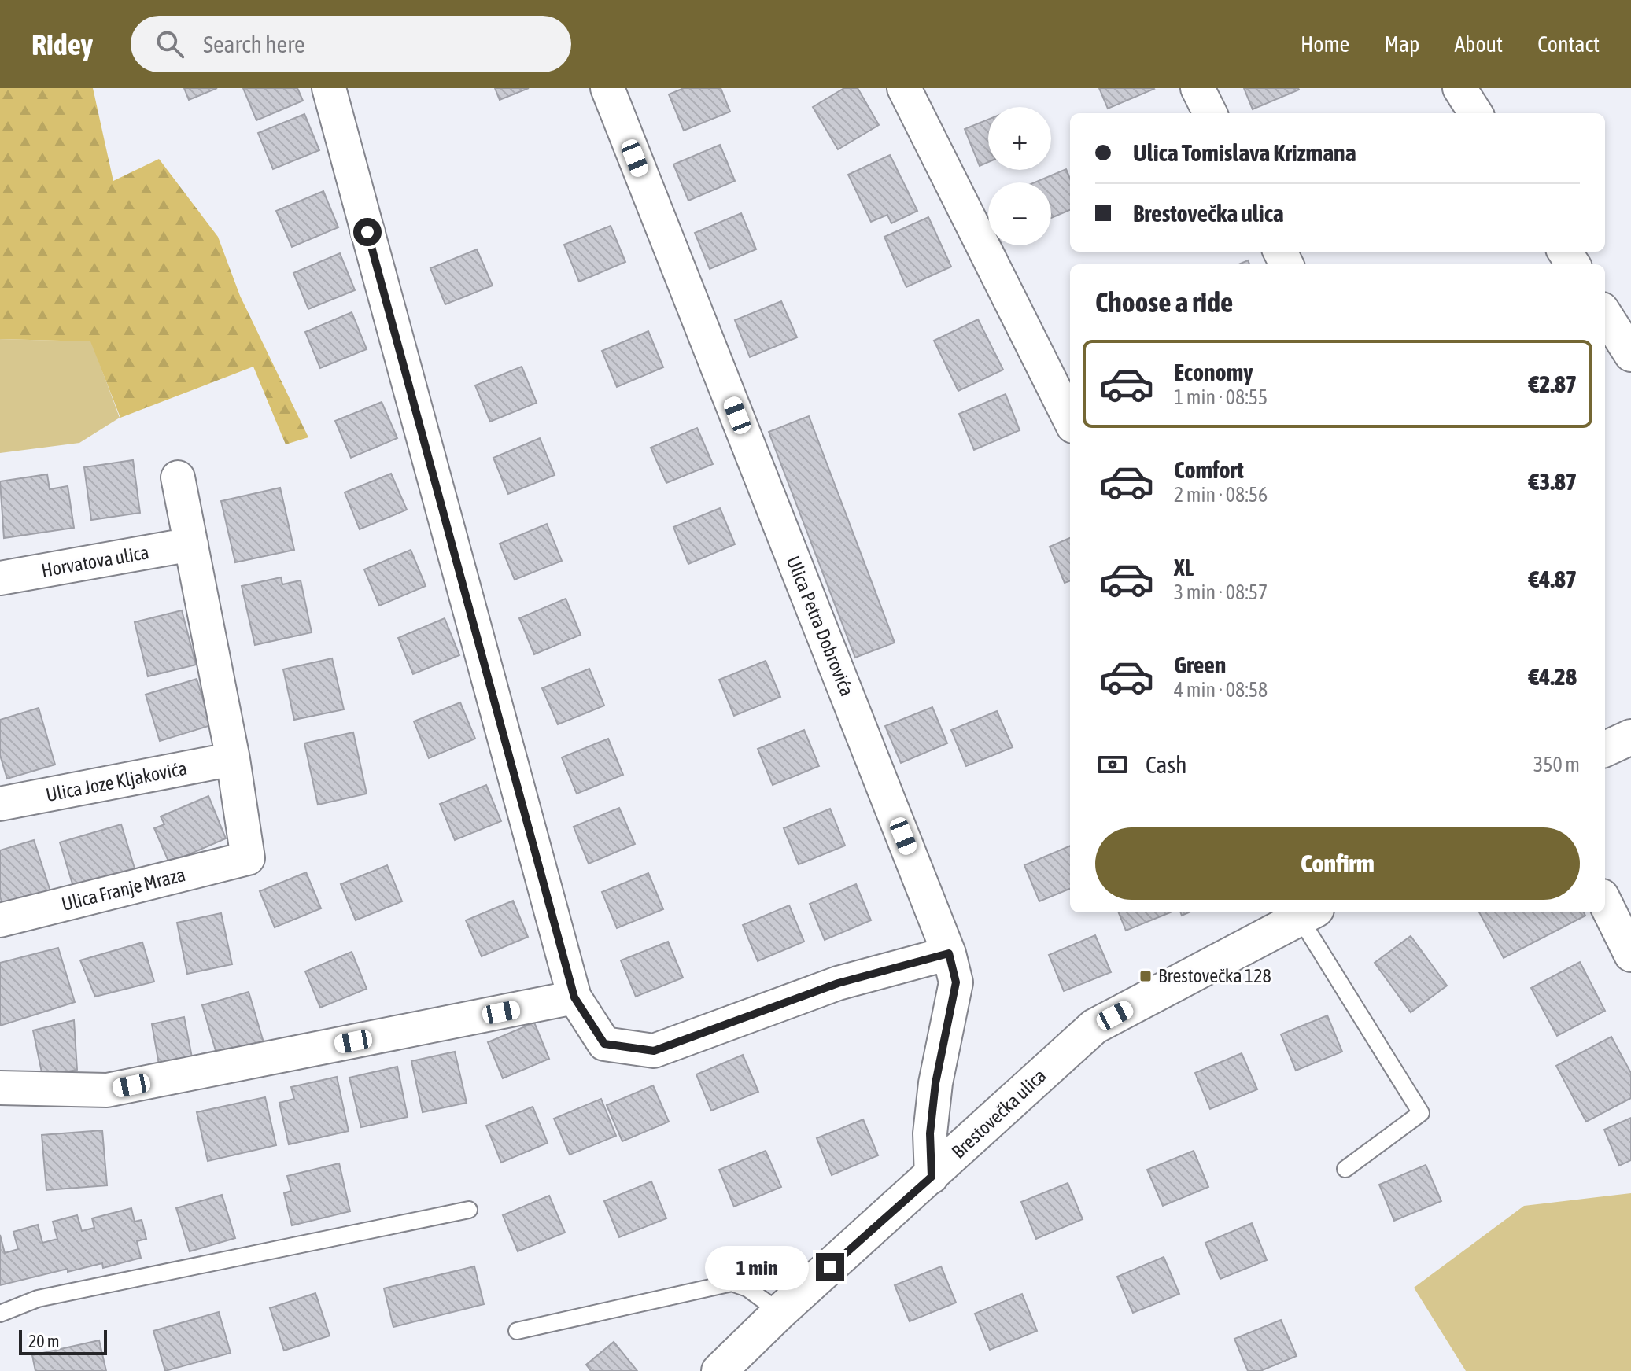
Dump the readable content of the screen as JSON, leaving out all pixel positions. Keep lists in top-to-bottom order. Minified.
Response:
{"streets":{"street":["Horvatova ulica","Ulica Petra Dobrovića","Ulica Joze Kljakovića","Ulica Franje Mraza","Brestovečka ulica"]},"crossings":[["Ulica Petra Dobrovića","Brestovečka ulica"],["Ulica Joze Kljakovića","Ulica Franje Mraza"]],"places":{"transit":["Brestovečka 128"]},"scale_bar":"20 m","page":{"header":"Ridey","search":"Search here","nav":["Home","Map","About","Contact"],"map_buttons":["+","−"],"banner":["Ulica Tomislava Krizmana","Brestovečka ulica"],"heading":"Choose a ride","list":[{"name":"Economy","note":"1 min · 08:55","value":"€2.87"},{"name":"Comfort","note":"2 min · 08:56","value":"€3.87"},{"name":"XL","note":"3 min · 08:57","value":"€4.87"},{"name":"Green","note":"4 min · 08:58","value":"€4.28"}],"pay":["Cash","350 m"],"buttons":"Confirm","bubble":"1 min","scale":"20 m"}}
